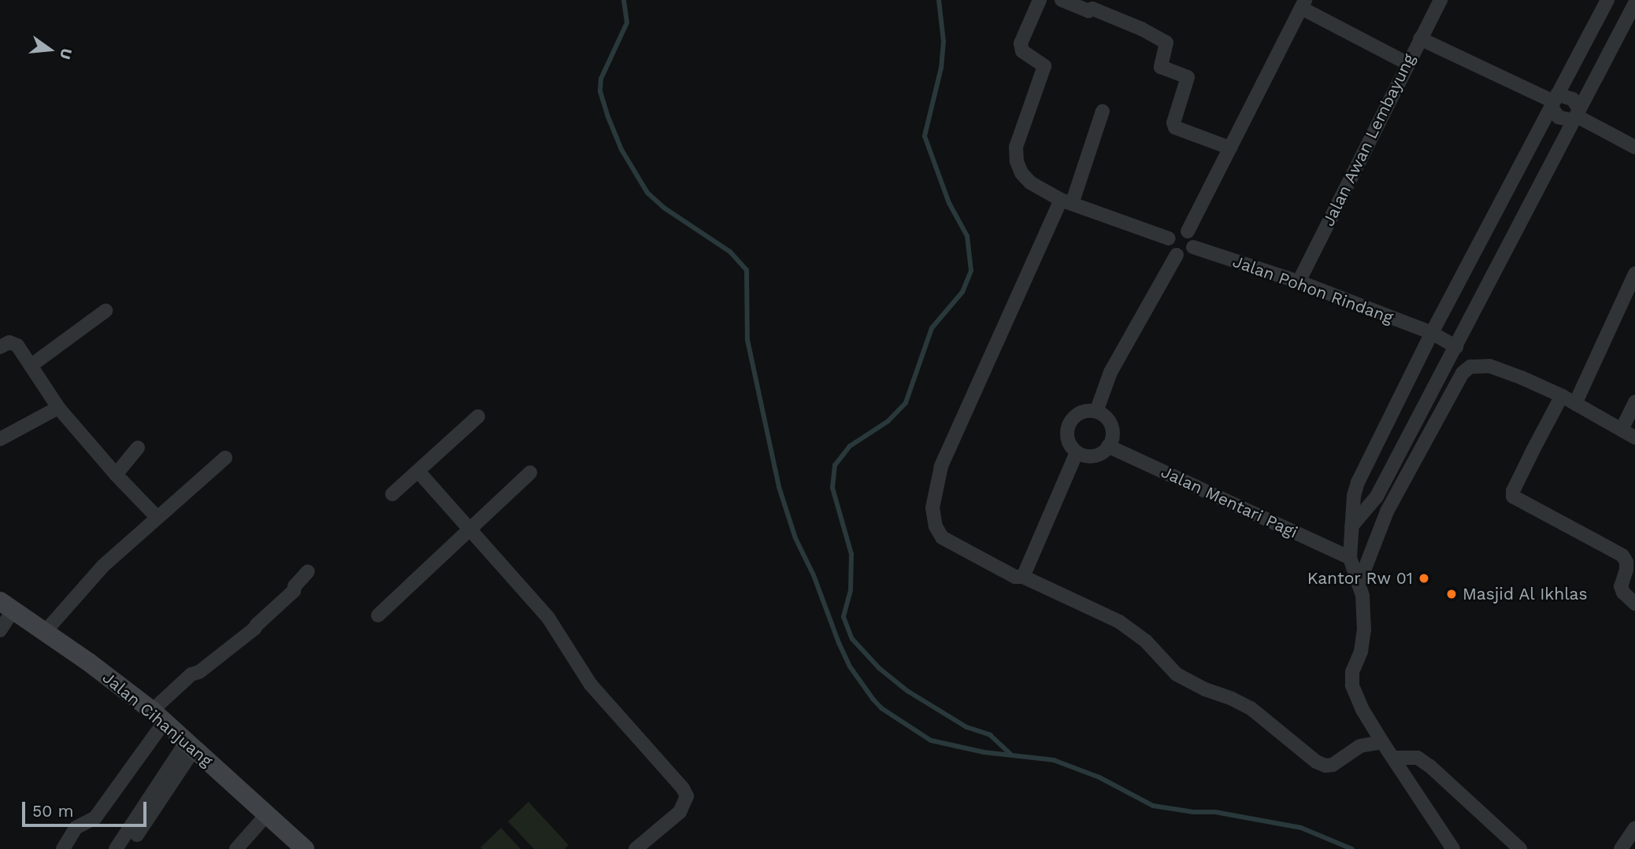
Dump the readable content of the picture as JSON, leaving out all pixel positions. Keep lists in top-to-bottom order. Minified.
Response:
{"streets":{"main road":["Jalan Cihanjuang"],"street":["Jalan Awan Lembayung","Jalan Pohon Rindang","Jalan Mentari Pagi"]},"crossings":[["Jalan Awan Lembayung","Jalan Pohon Rindang"]],"places":["Kantor Rw 01","Masjid Al Ikhlas"],"scale_bar":"50 m","north":"right"}
